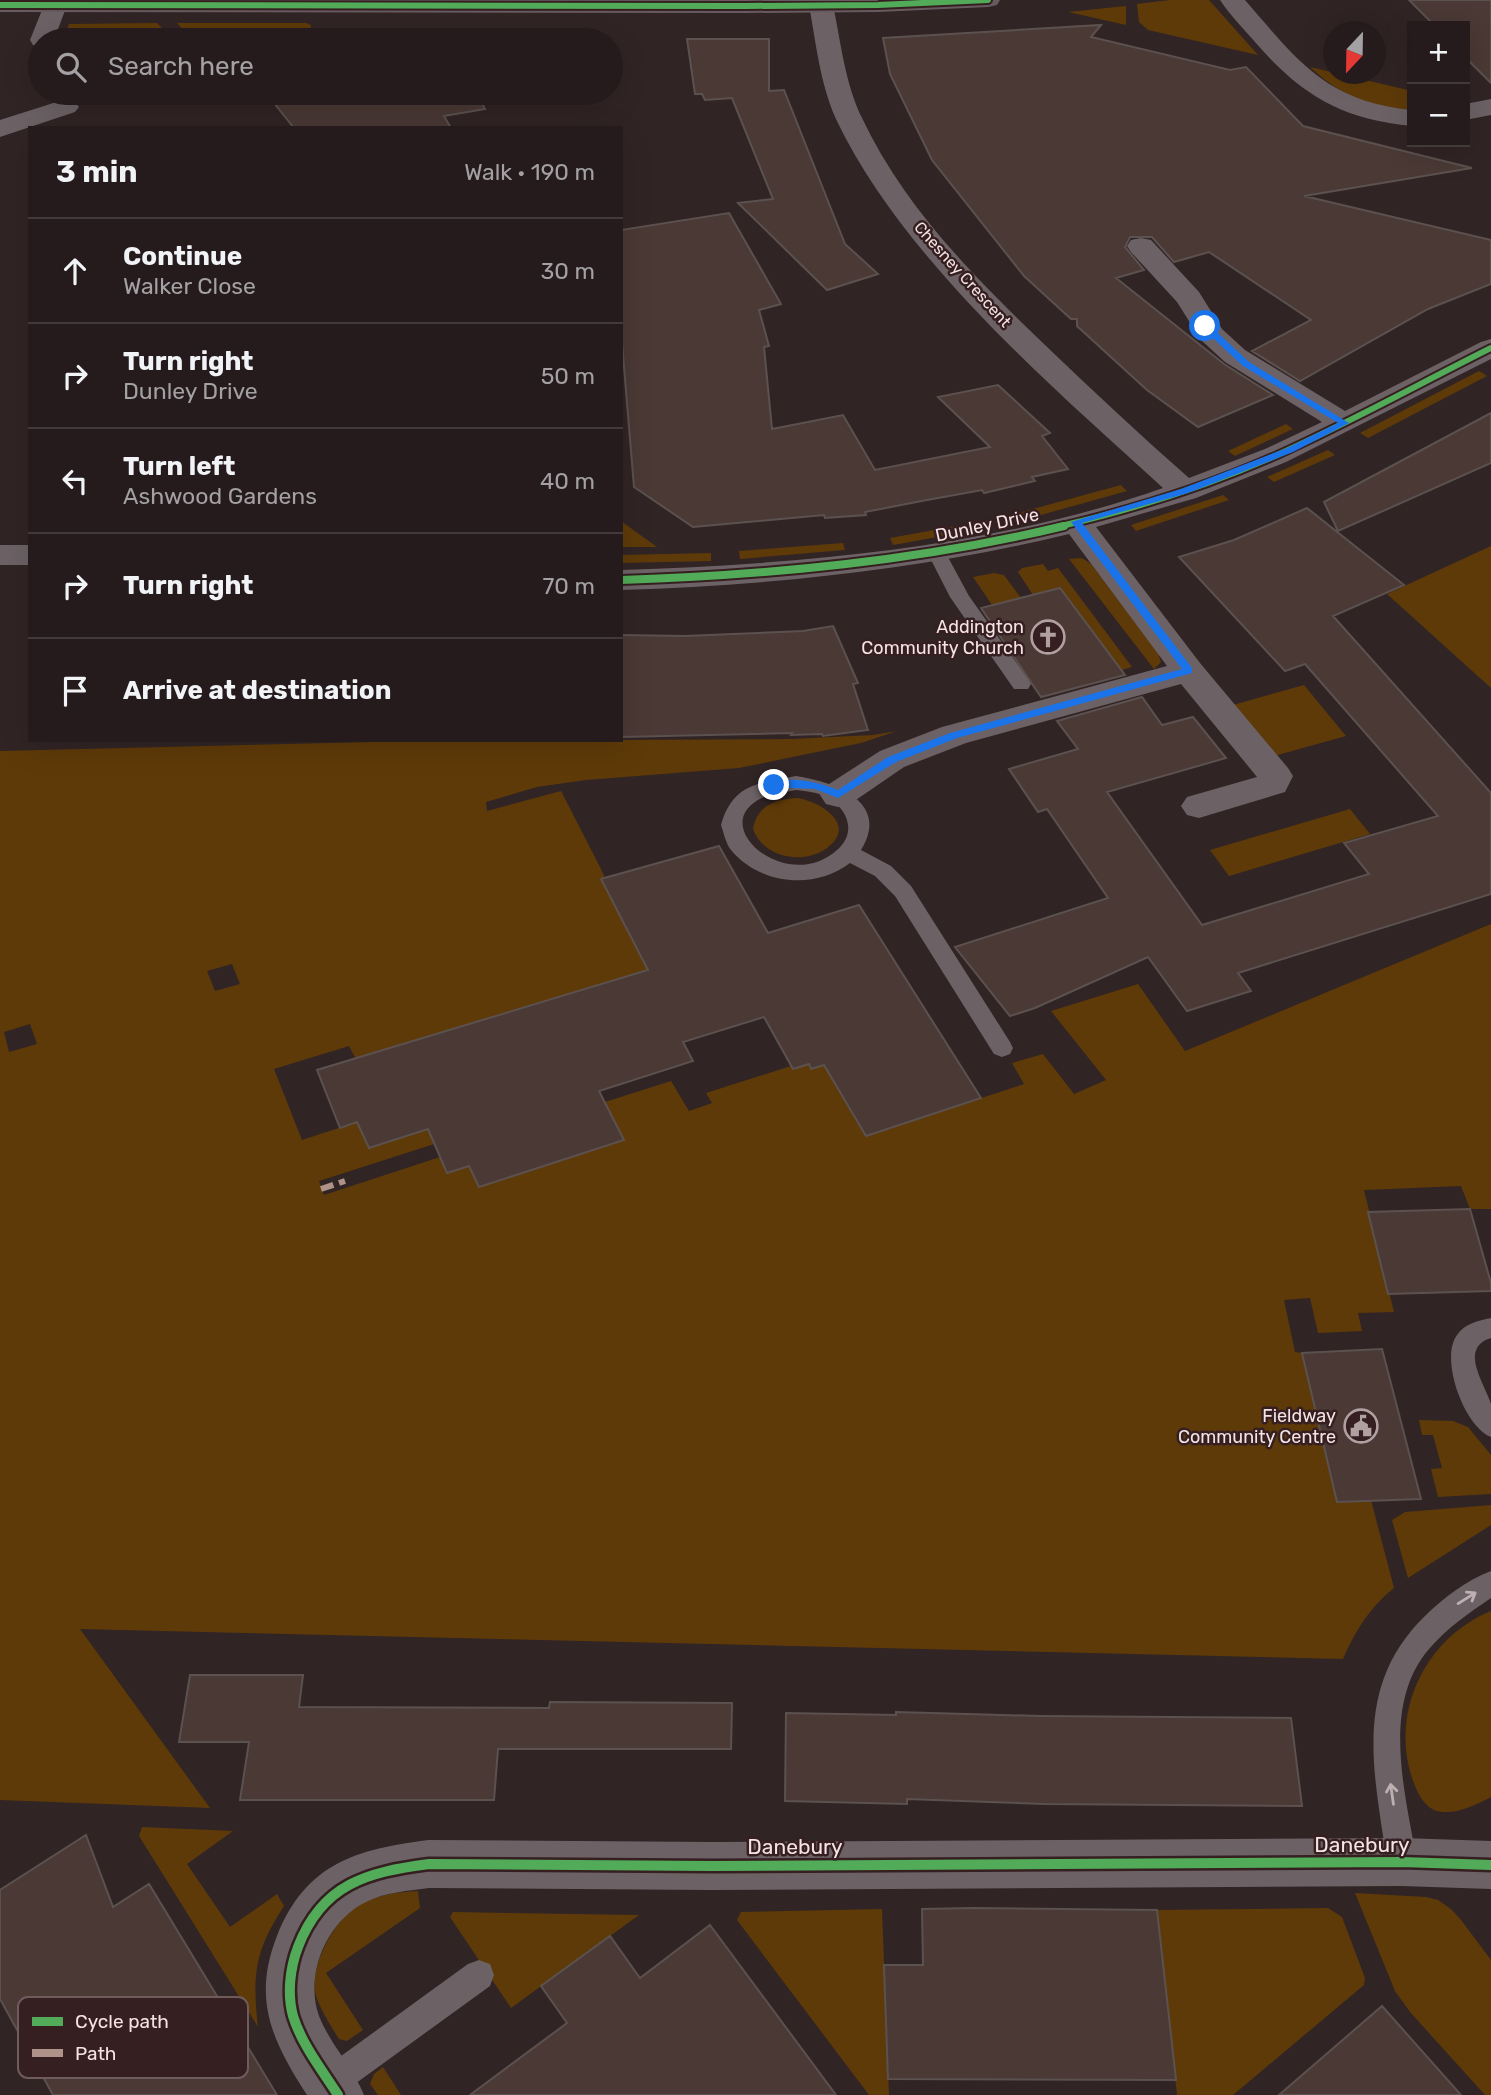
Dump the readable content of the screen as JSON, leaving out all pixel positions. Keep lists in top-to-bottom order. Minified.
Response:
{"streets":{"street":["Chesney Crescent","Dunley Drive","Danebury"]},"crossings":[["Chesney Crescent","Dunley Drive"]],"places":{"church":["Addington Community Church"],"public building":["Fieldway Community Centre"]},"legend":["Cycle path","Path"],"north":"bottom","page":{"map_buttons":["+","−"],"search":"Search here","heading":["3 min","Walk · 190 m"],"list":[["Continue","Walker Close","30 m"],["Turn right","Dunley Drive","50 m"],["Turn left","Ashwood Gardens","40 m"],["Turn right","70 m"],"Arrive at destination"]}}
